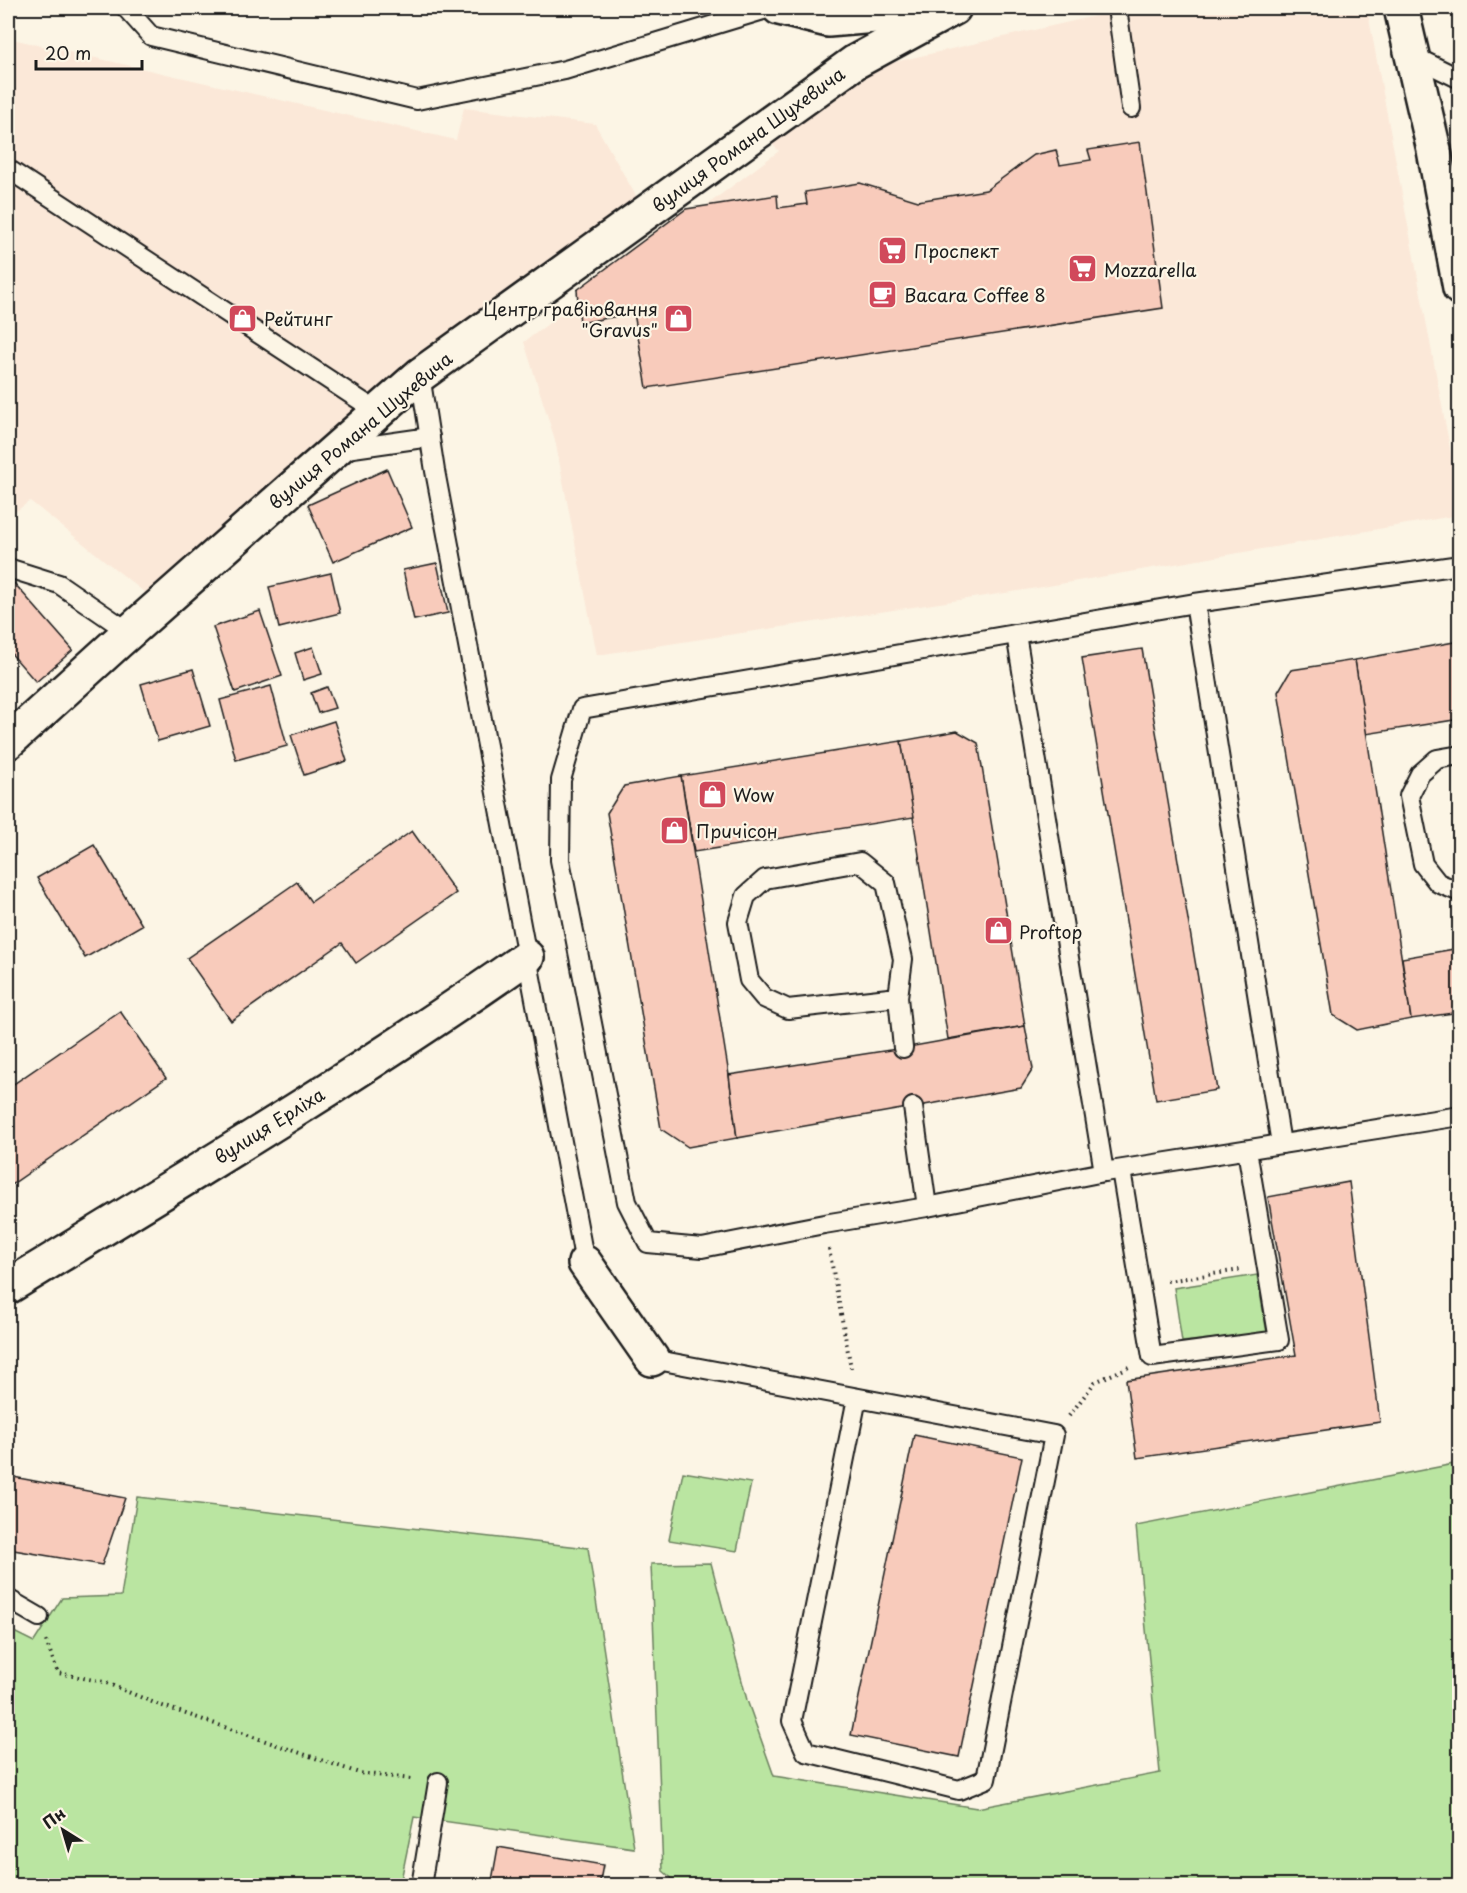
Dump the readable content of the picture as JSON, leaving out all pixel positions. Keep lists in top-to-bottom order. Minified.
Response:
{"streets":{"street":["вулиця Романа Шухевича","вулиця Ерліха"]},"places":{"supermarket":["Проспект","Mozzarella"],"cafe":["Bacara Coffee 8"],"shop":["Рейтинг","Центр гравіювання \"Gravus\"","Wow","Причісон","Proftop"]},"scale_bar":"20 m","north":"top left"}
